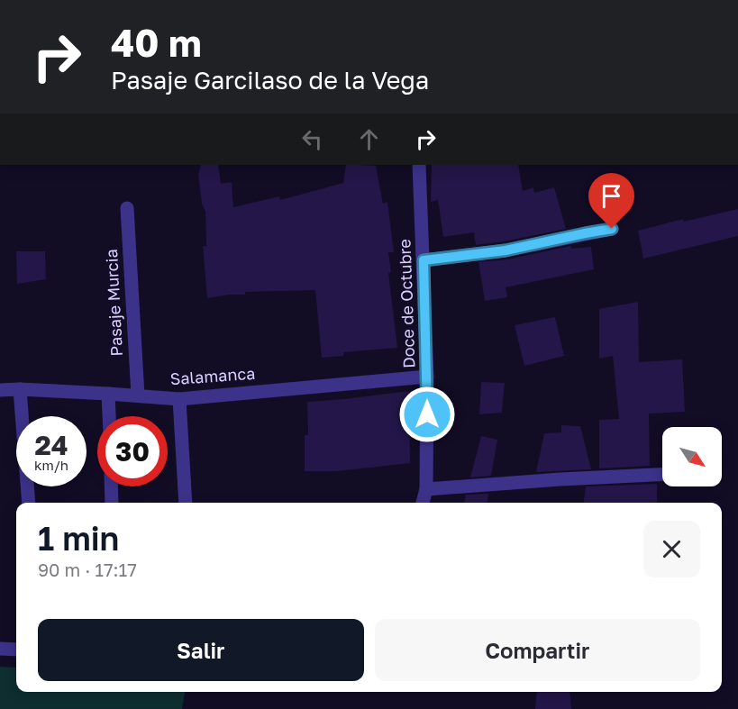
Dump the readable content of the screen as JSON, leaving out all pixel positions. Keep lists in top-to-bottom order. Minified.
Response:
{"streets":{"street":["Pasaje Murcia","Doce de Octubre","Salamanca"]},"crossings":[["Pasaje Murcia","Salamanca"],["Doce de Octubre","Salamanca"]],"north":"bottom right","page":{"turn":["40 m","Pasaje Garcilaso de la Vega"],"speed":"24 km/h","limit":"30","heading":["1 min","90 m · 17:17"],"buttons":["Salir","Compartir"]}}
